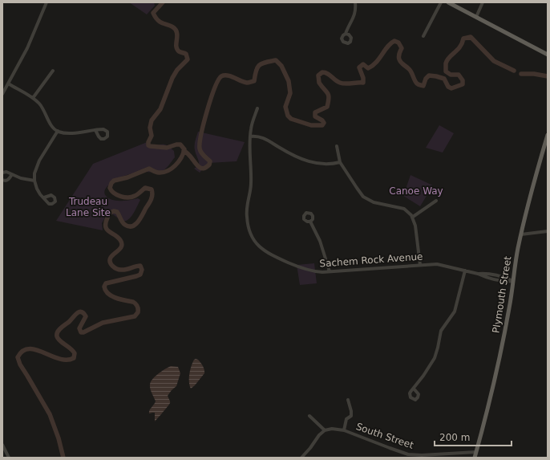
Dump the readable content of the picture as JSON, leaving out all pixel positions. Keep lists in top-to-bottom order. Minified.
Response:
{"streets":{"main road":["Plymouth Street"],"street":["Sachem Rock Avenue","South Street"]},"crossings":[["Sachem Rock Avenue","Plymouth Street"],["Plymouth Street","South Street"]],"parks":["Canoe Way","Trudeau Lane Site"],"scale_bar":"200 m"}
